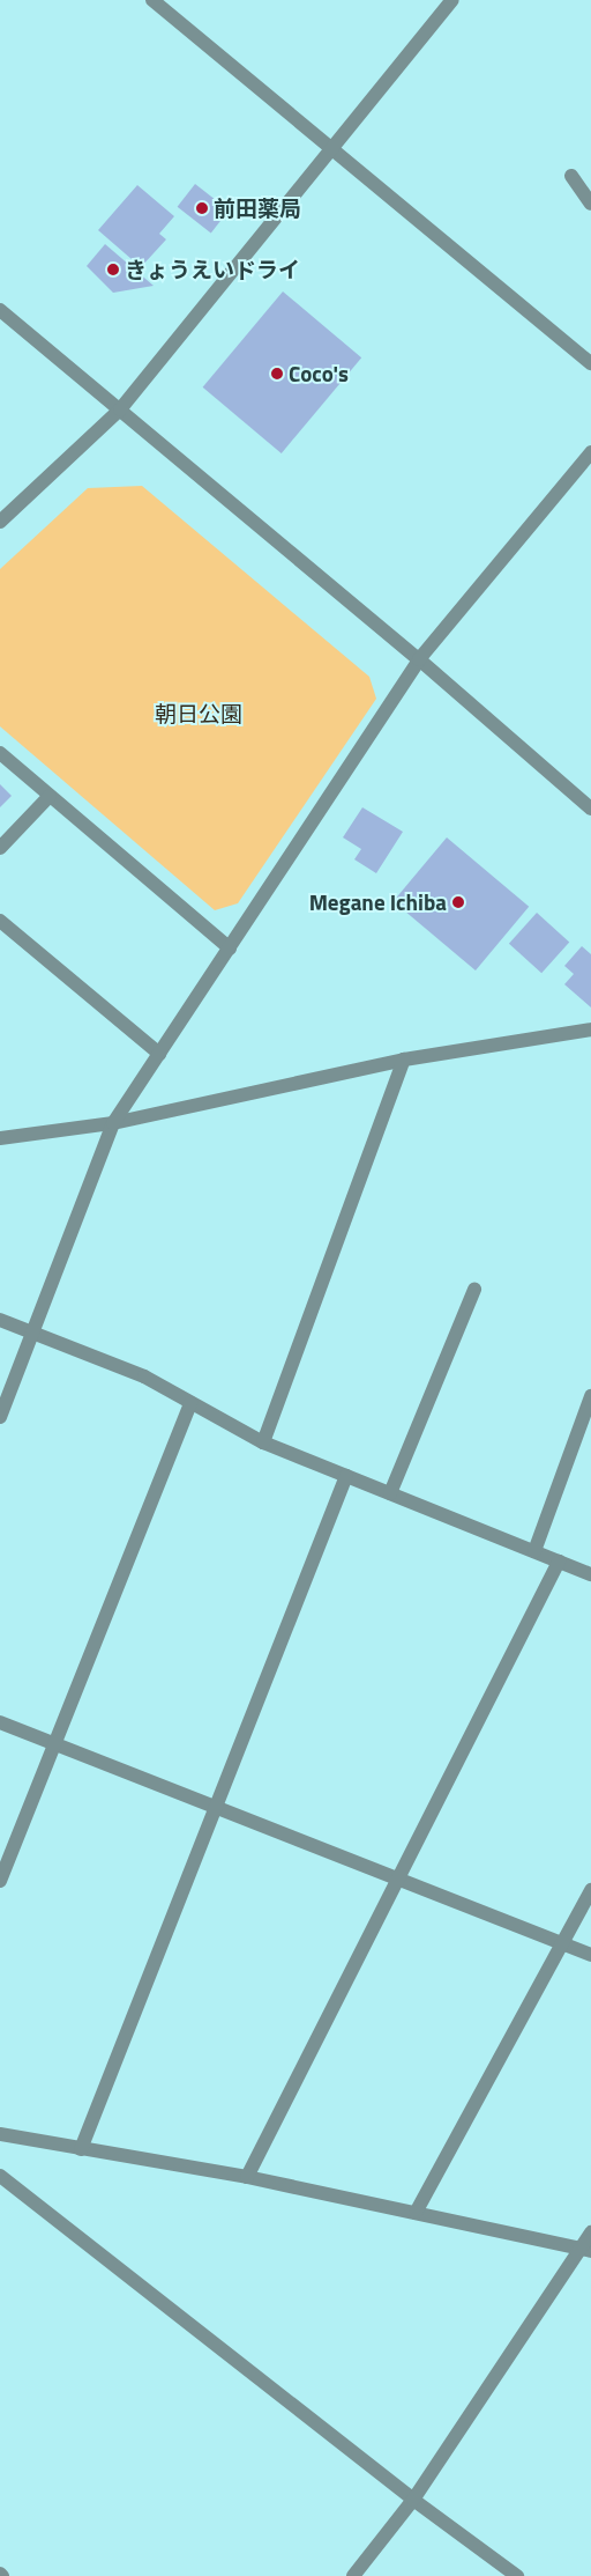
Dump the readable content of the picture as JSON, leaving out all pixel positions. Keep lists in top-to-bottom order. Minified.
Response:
{"parks":["朝日公園"],"places":["前田薬局","きょうえいドライ","Coco's","Megane Ichiba"]}
